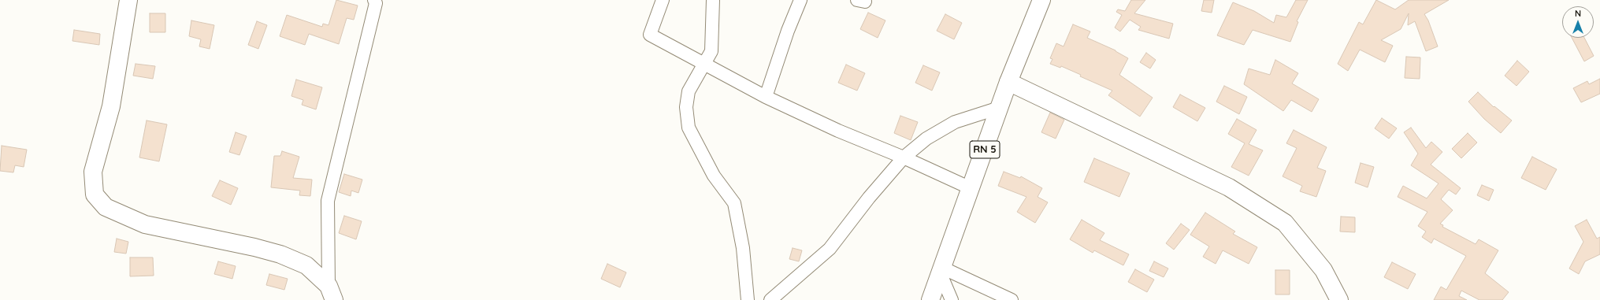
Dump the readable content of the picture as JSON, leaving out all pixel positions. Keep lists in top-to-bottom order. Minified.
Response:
{"streets":{"street":["RN 5"]},"north":"top"}
